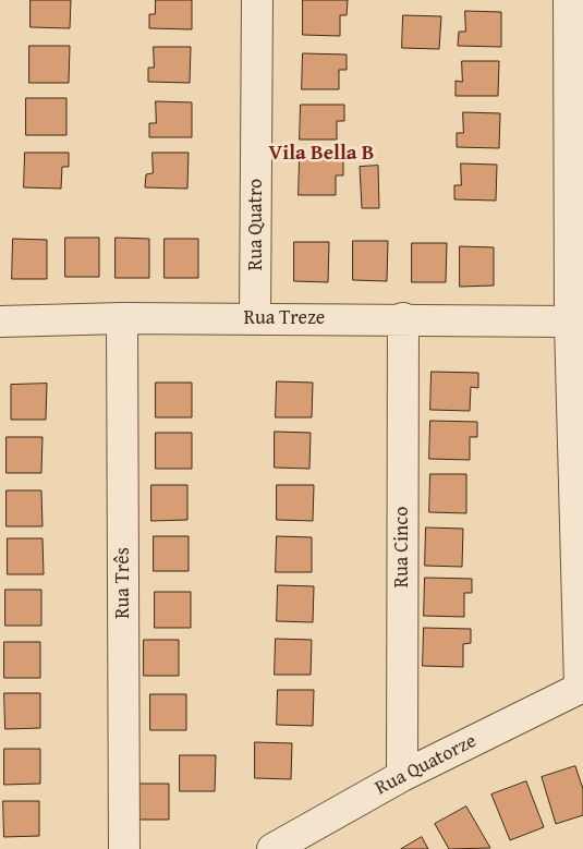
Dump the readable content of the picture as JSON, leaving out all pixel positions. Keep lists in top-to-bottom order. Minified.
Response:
{"streets":{"street":["Rua Quatro","Rua Treze","Rua Cinco","Rua Três","Rua Quatorze"]},"crossings":[["Rua Quatro","Rua Treze"],["Rua Treze","Rua Cinco"],["Rua Treze","Rua Três"],["Rua Cinco","Rua Quatorze"]],"districts":["Vila Bella B"]}
